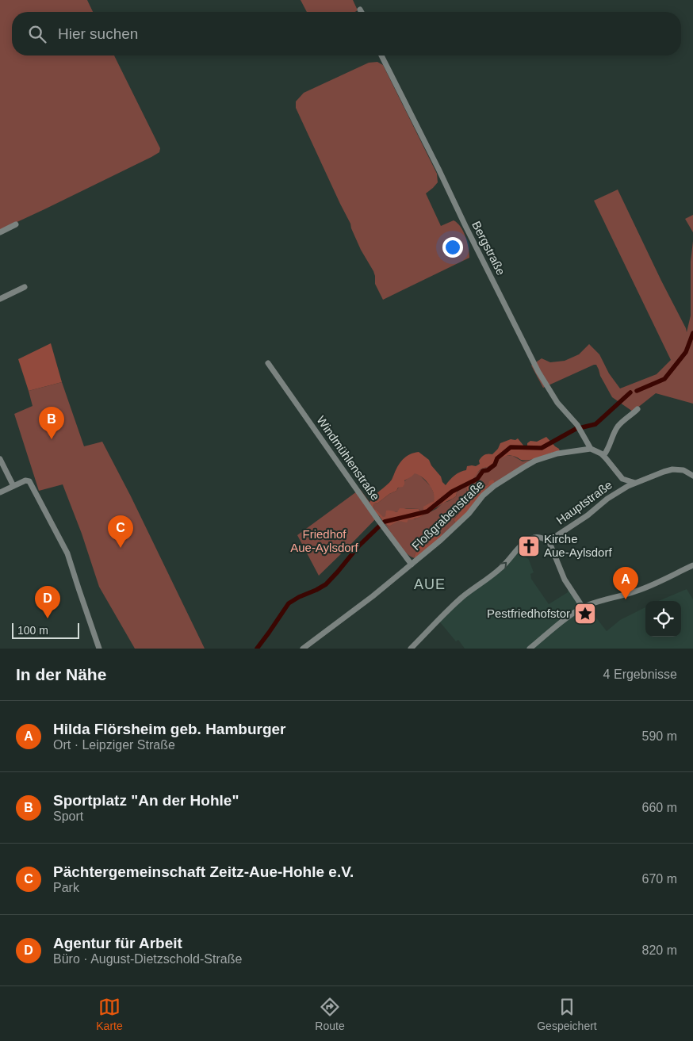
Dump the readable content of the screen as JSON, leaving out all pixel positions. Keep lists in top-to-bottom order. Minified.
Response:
{"streets":{"street":["Bergstraße","Windmühlenstraße","Hauptstraße","Floßgrabenstraße"]},"crossings":[["Bergstraße","Floßgrabenstraße"],["Windmühlenstraße","Floßgrabenstraße"]],"districts":["AUE"],"parks":["Friedhof Aue-Aylsdorf"],"places":{"church":["Kirche Aue-Aylsdorf"],"place":["Pestfriedhofstor"]},"scale_bar":"100 m","page":{"search":"Hier suchen","pins":["B","C","A","D"],"scale":"100 m","heading":["In der Nähe","4 Ergebnisse"],"list":[{"mark":"A","name":"Hilda Flörsheim geb. Hamburger","note":"Ort · Leipziger Straße","value":"590 m"},{"mark":"B","name":"Sportplatz \"An der Hohle\"","note":"Sport","value":"660 m"},{"mark":"C","name":"Pächtergemeinschaft Zeitz-Aue-Hohle e.V.","note":"Park","value":"670 m"},{"mark":"D","name":"Agentur für Arbeit","note":"Büro · August-Dietzschold-Straße","value":"820 m"}],"nav":["Karte","Route","Gespeichert"]}}
